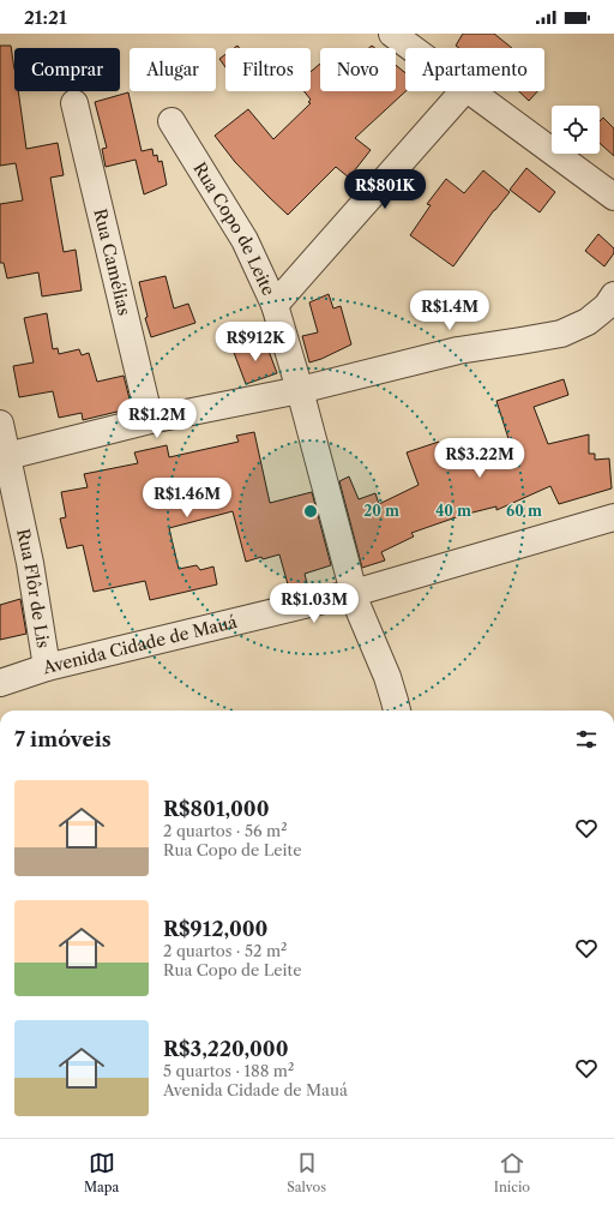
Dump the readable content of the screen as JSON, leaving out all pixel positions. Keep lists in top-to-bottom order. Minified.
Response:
{"streets":{"street":["Rua Copo de Leite","Rua Camélias","Rua Flôr de Lis","Avenida Cidade de Mauá"]},"crossings":[["Rua Copo de Leite","Avenida Cidade de Mauá"],["Rua Flôr de Lis","Avenida Cidade de Mauá"]],"page":{"status":"21:21","chip":["Comprar","Alugar","Filtros","Novo","Apartamento"],"price":["R$801K","R$1.4M","R$912K","R$1.2M","R$3.22M","R$1.46M","R$1.03M"],"heading":"7 imóveis","list":[{"name":"R$801,000","note":"2 quartos · 56 m² · Rua Copo de Leite"},{"name":"R$912,000","note":"2 quartos · 52 m² · Rua Copo de Leite"},{"name":"R$3,220,000","note":"5 quartos · 188 m² · Avenida Cidade de Mauá"}],"tabs":["Mapa","Salvos","Início"]},"rings":["20 m","40 m","60 m"]}
